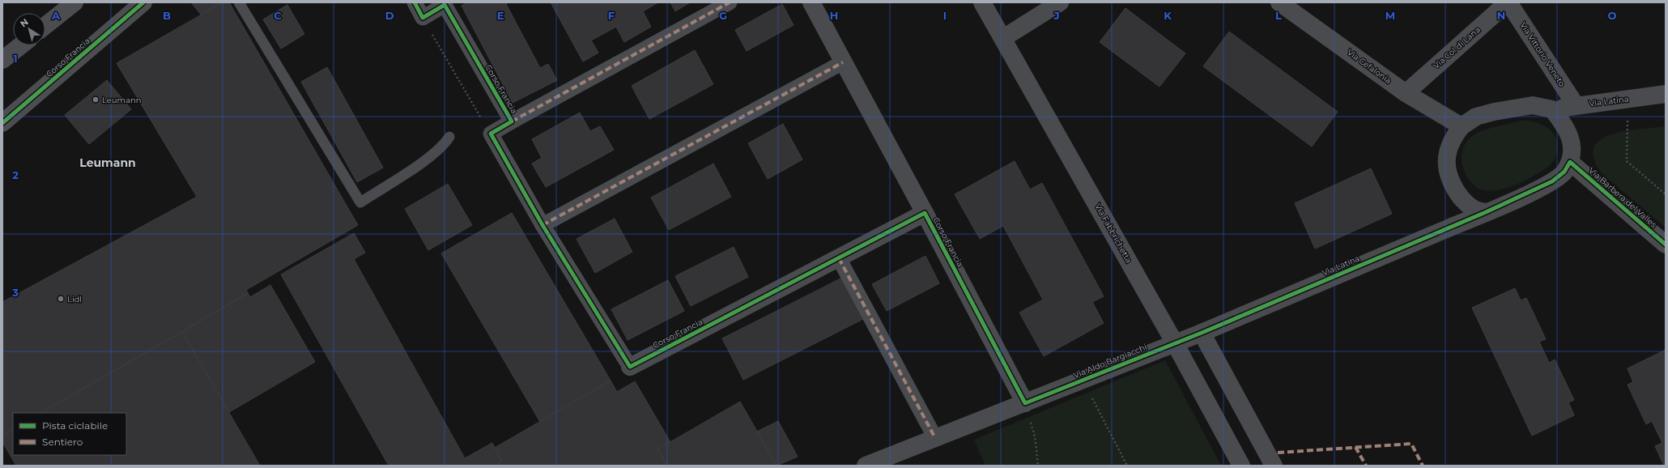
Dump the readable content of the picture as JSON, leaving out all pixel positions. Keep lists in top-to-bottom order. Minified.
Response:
{"streets":{"main road":["Corso Francia"],"street":["Via Col di Lana","Via Vittorio Veneto","Via Cefalonia","Via Latina","Via Barbera del Valles","Via Fabbrichetta","Via Aldo Bargiacchi"]},"crossings":[["Via Col di Lana","Via Vittorio Veneto"],["Via Col di Lana","Via Cefalonia"],["Via Vittorio Veneto","Via Latina"],["Corso Francia","Via Aldo Bargiacchi"],["Via Cefalonia","Via Latina"],["Via Cefalonia","Via Barbera del Valles"],["Via Latina","Via Barbera del Valles"],["Via Latina","Via Aldo Bargiacchi"],["Via Fabbrichetta","Via Aldo Bargiacchi"]],"districts":["Leumann"],"places":["Leumann","Lidl"],"legend":["Pista ciclabile","Sentiero"],"north":"top left","grid":{"columns":["A","B","C","D","E","F","G","H","I","J","K","L","M","N","O"],"rows":["1","2","3"]}}
